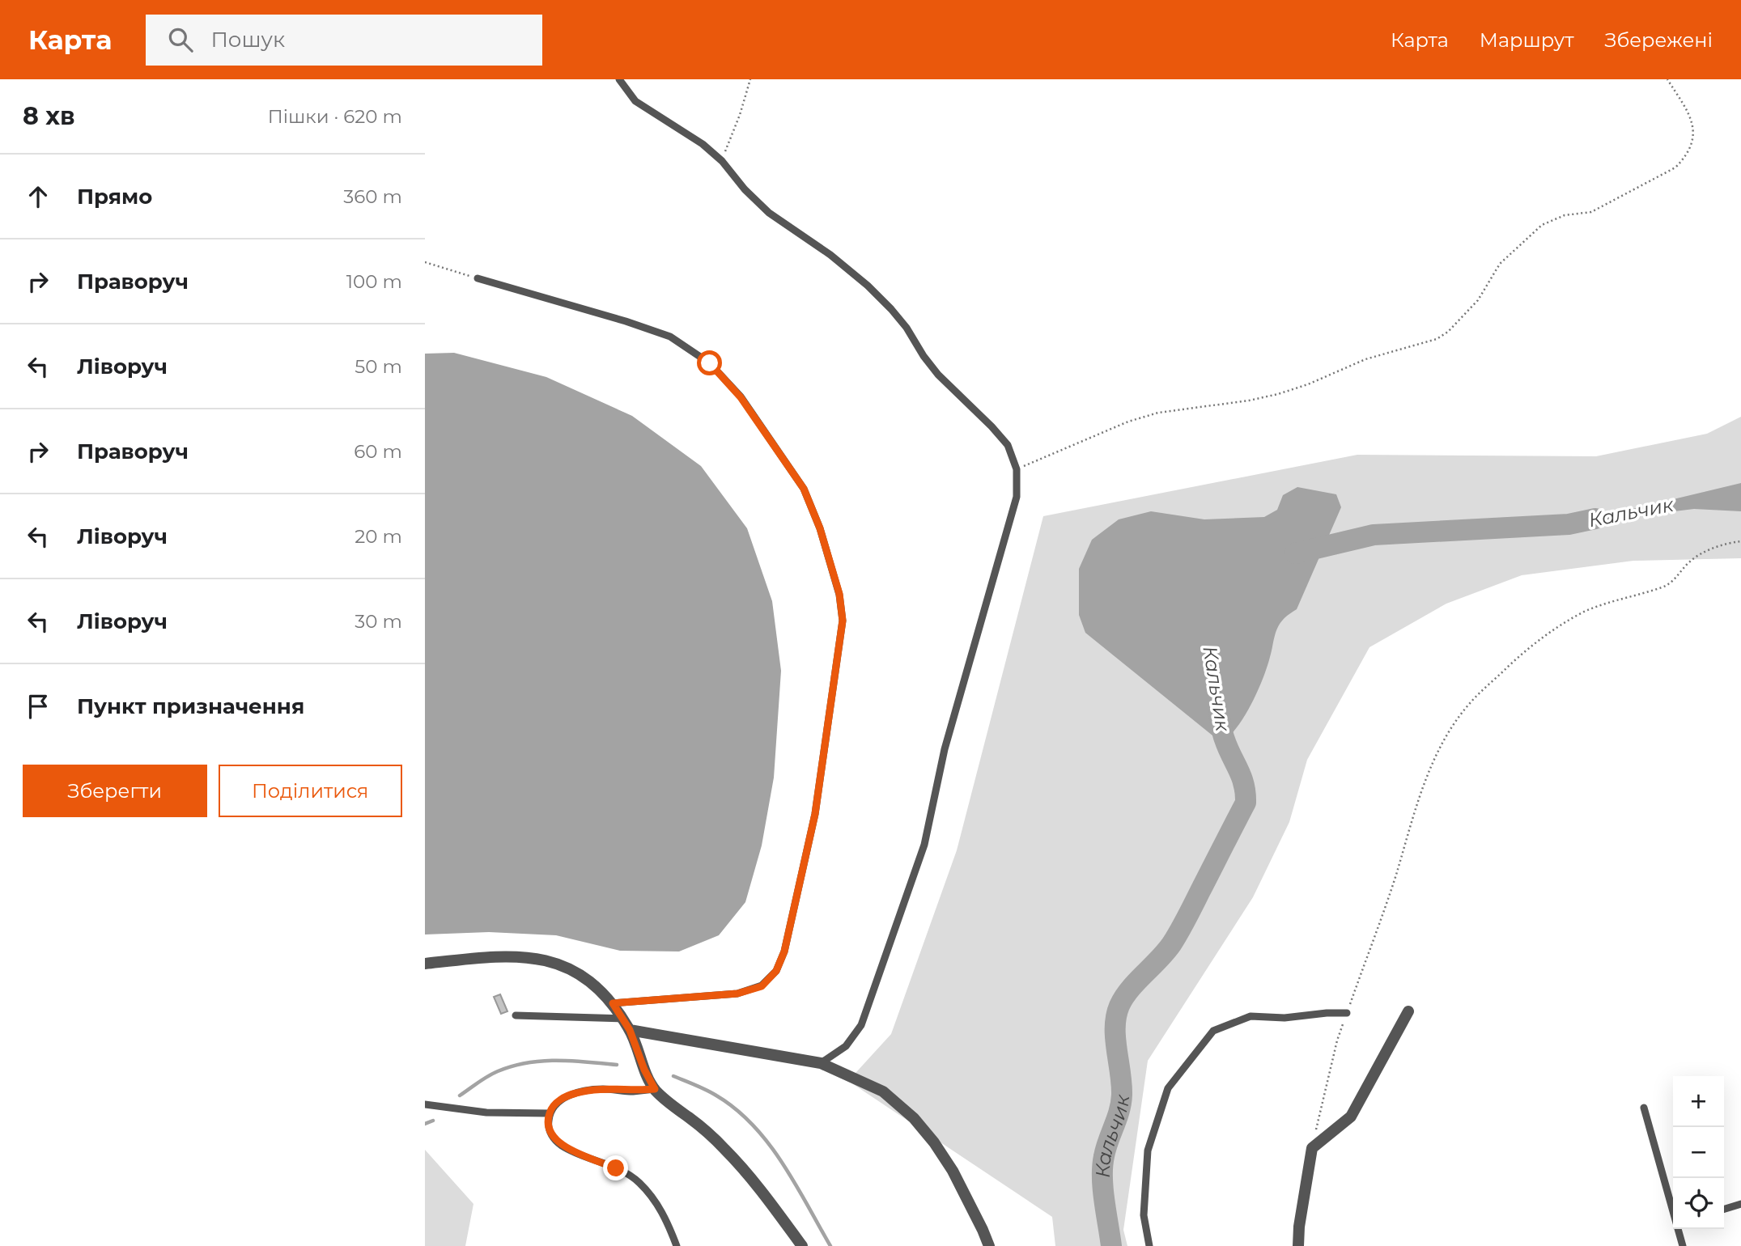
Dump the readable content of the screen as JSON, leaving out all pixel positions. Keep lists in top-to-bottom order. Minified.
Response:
{"water":["Кальчик"],"page":{"header":"Карта","search":"Пошук","nav":["Карта","Маршрут","Збережені"],"heading":["8 хв","Пішки · 620 m"],"list":[["Прямо","360 m"],["Праворуч","100 m"],["Ліворуч","50 m"],["Праворуч","60 m"],["Ліворуч","20 m"],["Ліворуч","30 m"],"Пункт призначення"],"buttons":["Зберегти","Поділитися"],"map_buttons":["+","−"]}}
